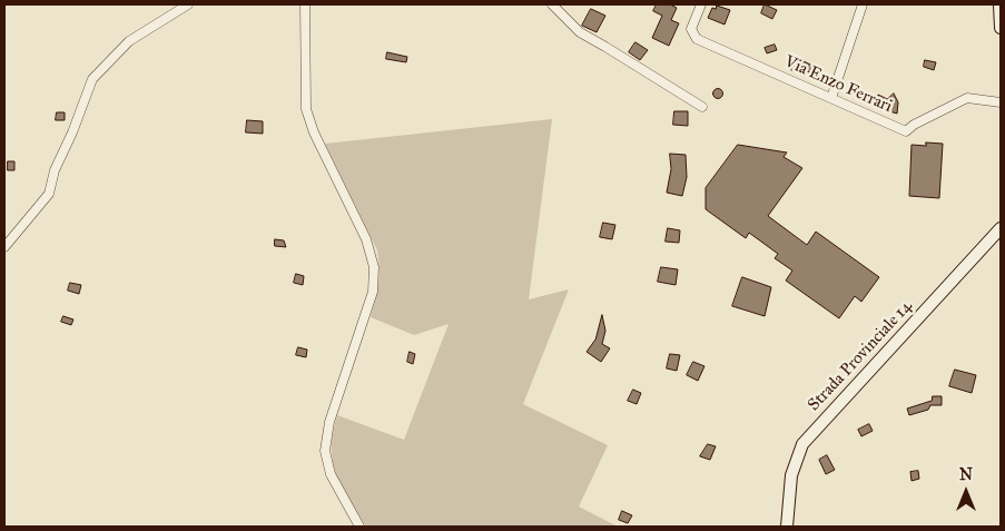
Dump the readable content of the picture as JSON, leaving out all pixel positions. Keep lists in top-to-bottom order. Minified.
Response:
{"streets":{"main road":["Strada Provinciale 14"],"street":["Via Enzo Ferrari"]},"north":"top"}
